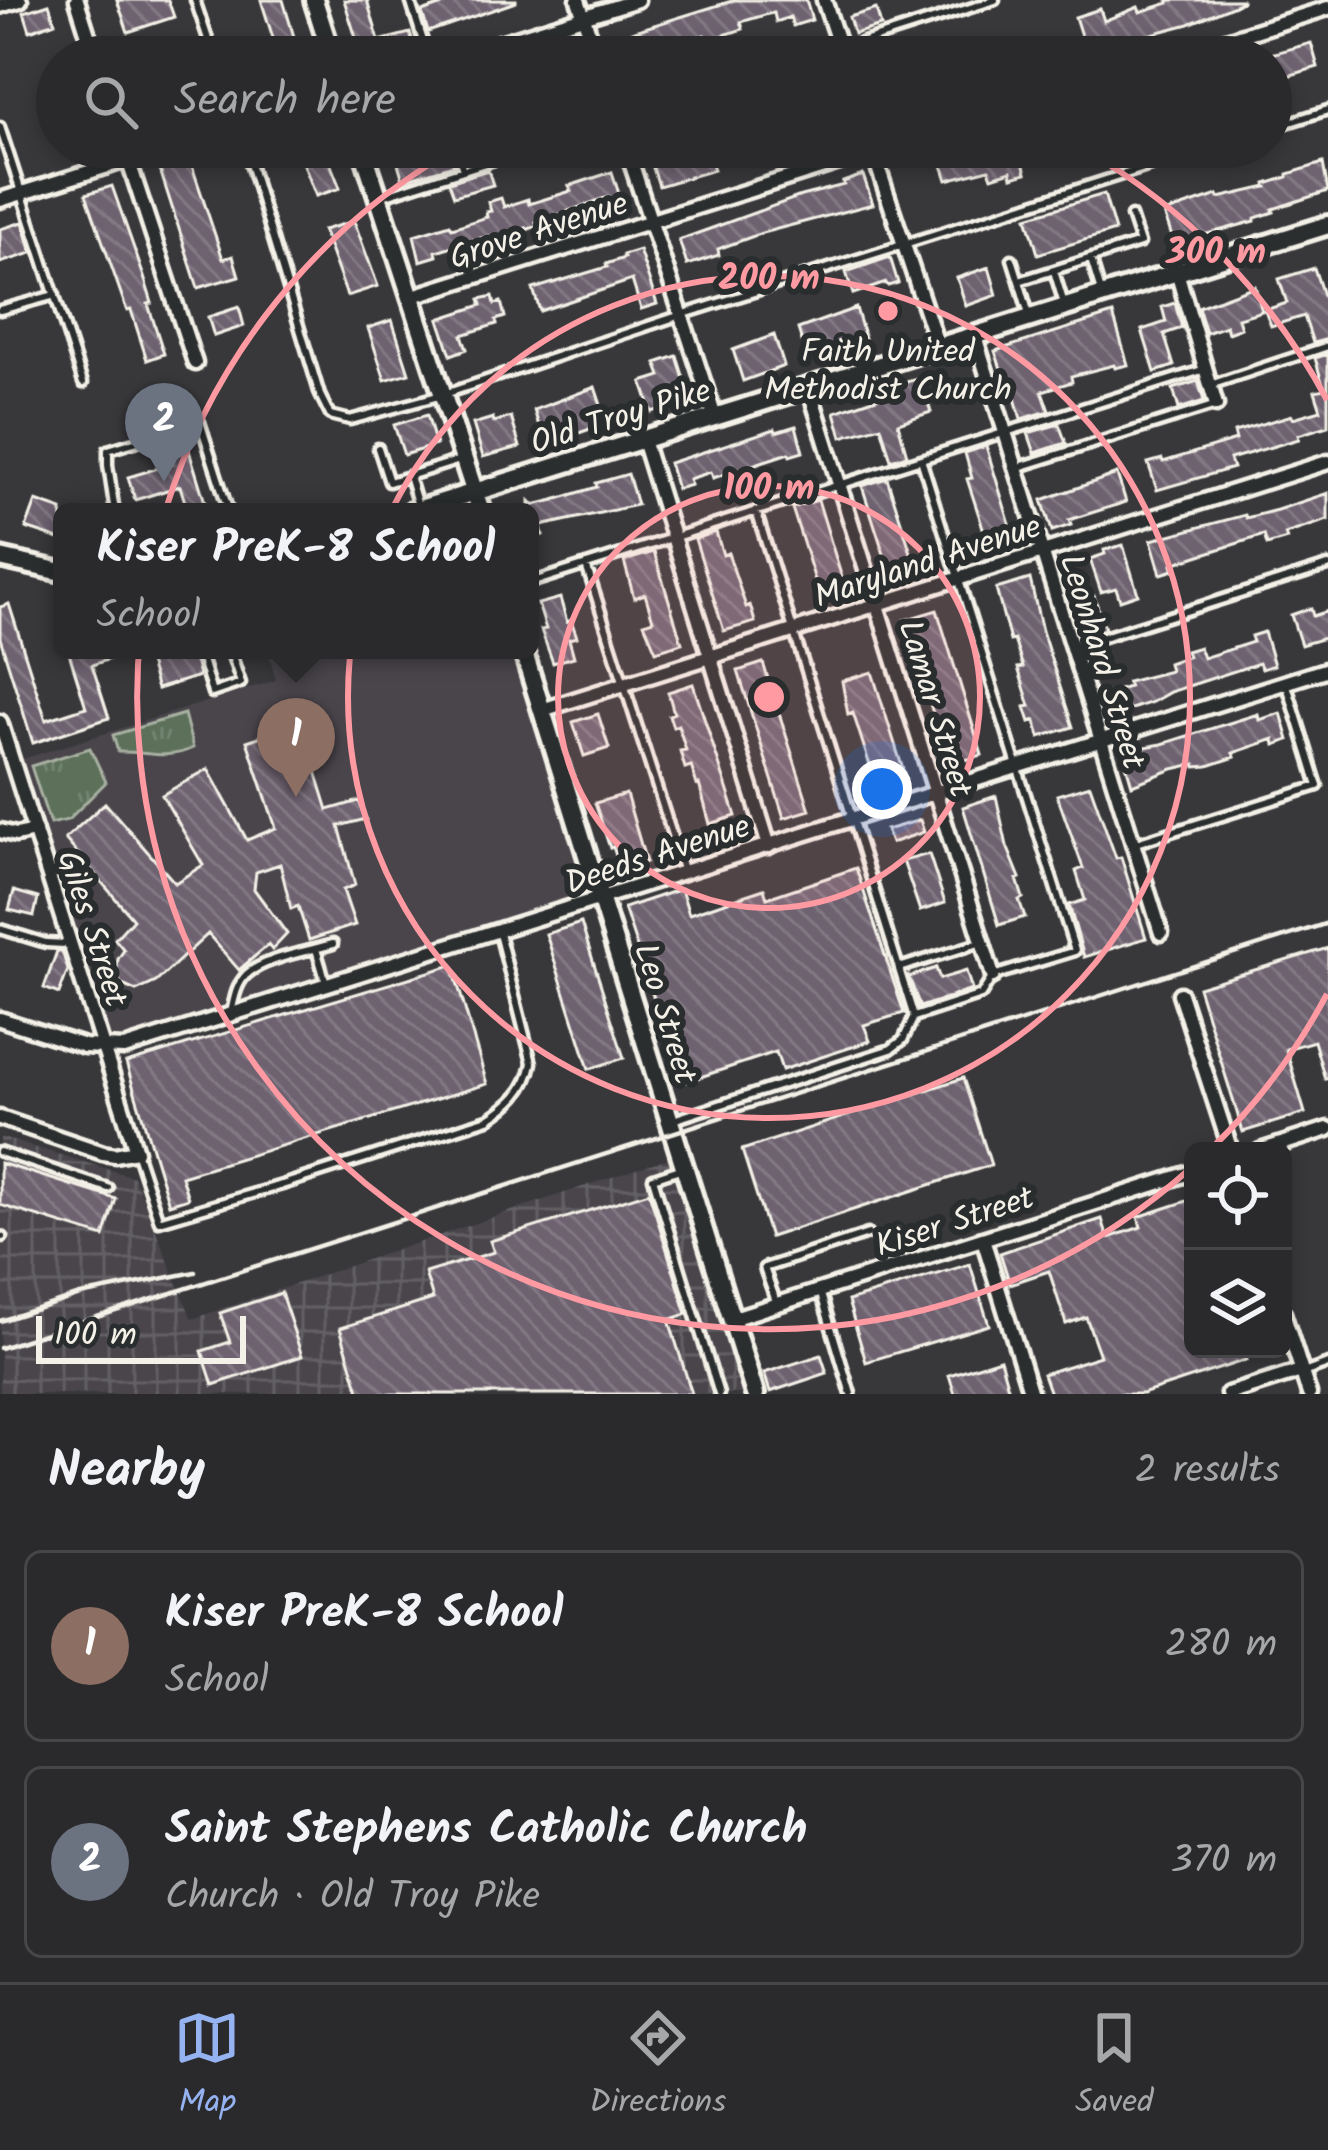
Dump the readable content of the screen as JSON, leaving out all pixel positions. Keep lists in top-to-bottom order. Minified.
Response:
{"streets":{"street":["Grove Avenue","Old Troy Pike","Maryland Avenue","Leonhard Street","Lamar Street","Deeds Avenue","Giles Street","Leo Street","Kiser Street"]},"crossings":[["Old Troy Pike","Leonhard Street"],["Old Troy Pike","Lamar Street"],["Maryland Avenue","Leonhard Street"],["Maryland Avenue","Lamar Street"],["Maryland Avenue","Leo Street"],["Leonhard Street","Deeds Avenue"],["Lamar Street","Deeds Avenue"],["Deeds Avenue","Giles Street"],["Deeds Avenue","Leo Street"],["Leo Street","Kiser Street"]],"places":["Faith United Methodist Church"],"scale_bar":"100 m","page":{"search":"Search here","pins":["2","1"],"popup":["Kiser PreK-8 School","School"],"scale":"100 m","heading":["Nearby","2 results"],"list":[{"mark":"1","name":"Kiser PreK-8 School","note":"School","value":"280 m"},{"mark":"2","name":"Saint Stephens Catholic Church","note":"Church · Old Troy Pike","value":"370 m"}],"nav":["Map","Directions","Saved"]},"rings":["300 m","200 m","100 m"]}
